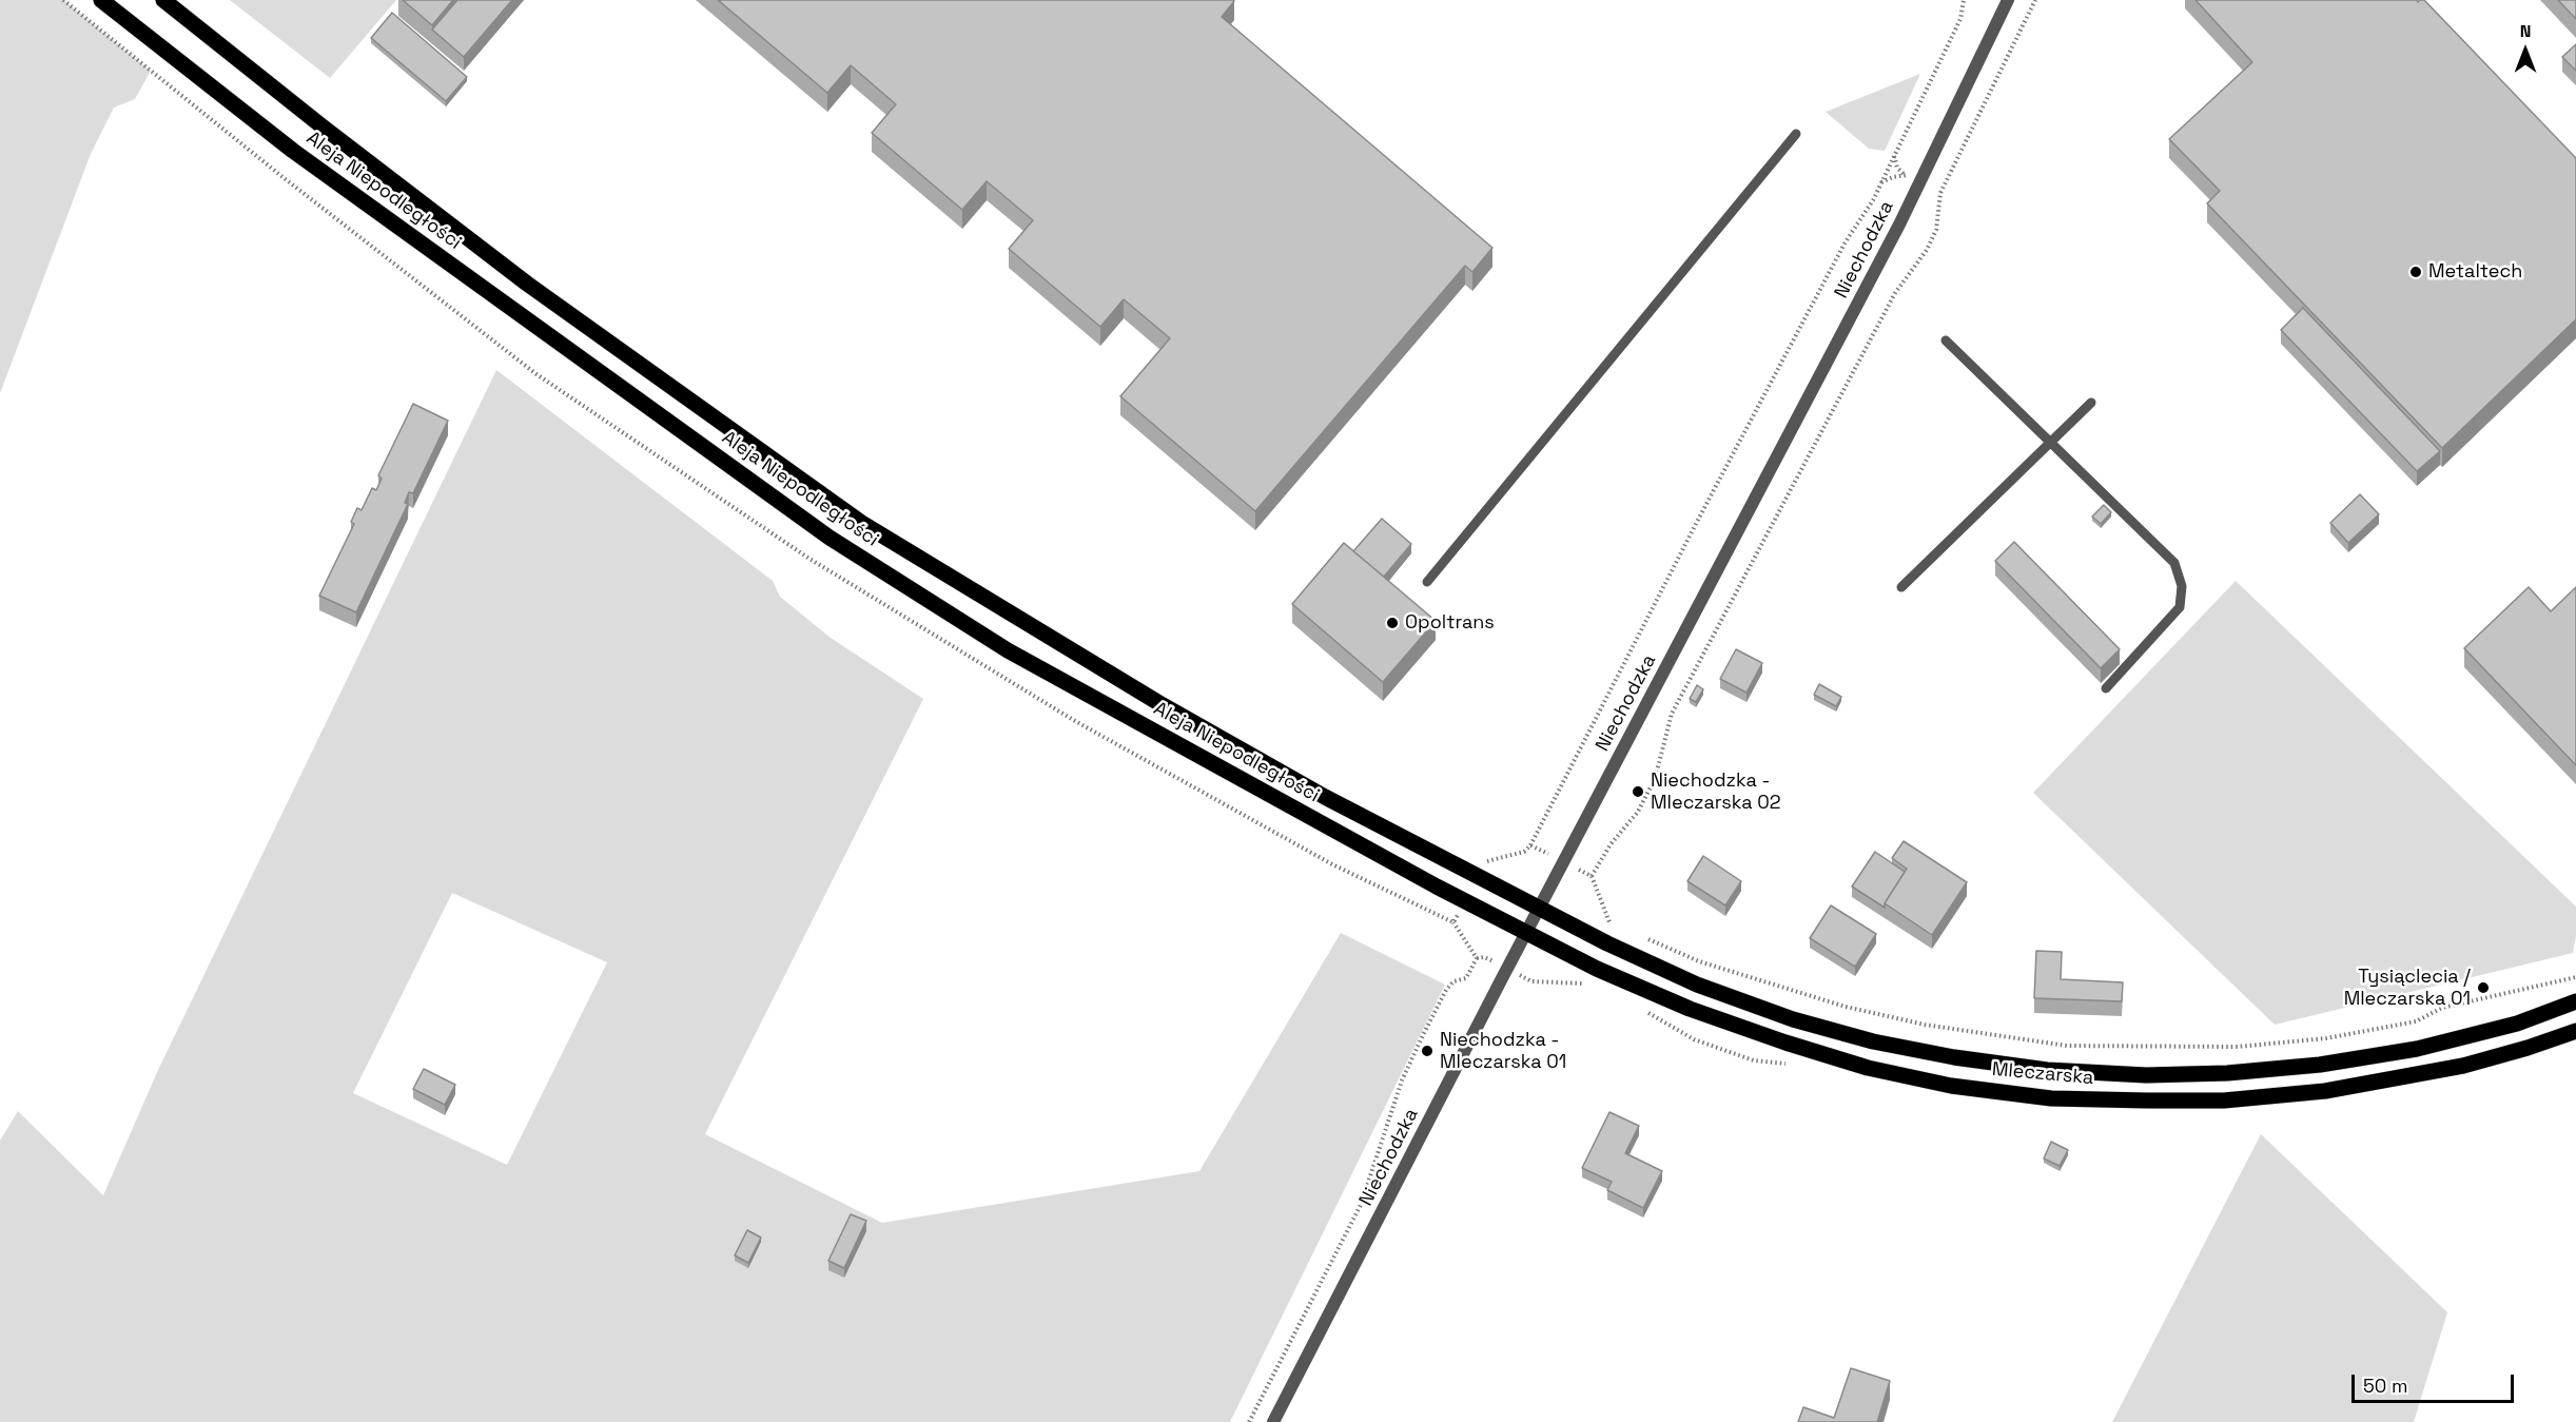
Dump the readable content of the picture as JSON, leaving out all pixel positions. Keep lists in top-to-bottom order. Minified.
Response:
{"streets":{"main road":["Aleja Niepodległości","Mleczarska"],"street":["Niechodzka"]},"crossings":[["Aleja Niepodległości","Niechodzka"],["Aleja Niepodległości","Mleczarska"],["Niechodzka","Mleczarska"]],"places":["Metaltech","Opoltrans","Niechodzka - Mleczarska 02","Tysiąclecia / Mleczarska 01","Niechodzka - Mleczarska 01"],"scale_bar":"50 m","north":"top"}
